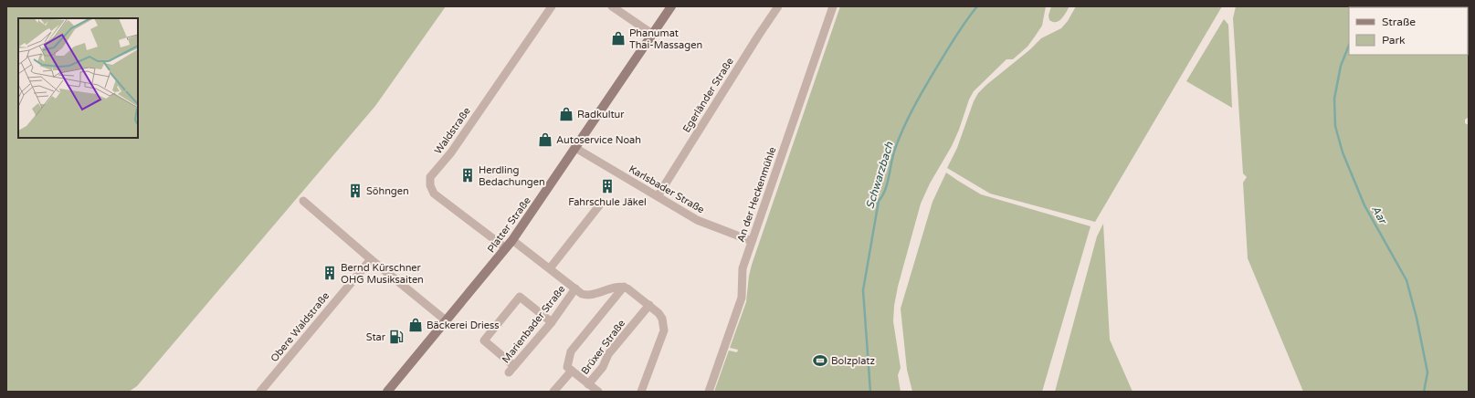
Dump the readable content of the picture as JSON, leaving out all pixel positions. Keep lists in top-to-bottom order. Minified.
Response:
{"streets":{"main road":["Platter Straße"],"street":["Egerländer Straße","Waldstraße","Karlsbader Straße","An der Heckenmühle","Marienbader Straße","Obere Waldstraße","Brüxer Straße"]},"crossings":[["Egerländer Straße","Karlsbader Straße"],["Waldstraße","Platter Straße"],["Karlsbader Straße","An der Heckenmühle"],["Karlsbader Straße","Platter Straße"]],"water":["Schwarzbach","Aar"],"places":{"shop":["Phanumat Thai-Massagen","Radkultur","Autoservice Noah","Bäckerei Driess"],"building":["Herdling Bedachungen","Fahrschule Jäkel","Söhngen","Bernd Kürschner OHG Musiksaiten"],"fuel station":["Star"],"sports":["Bolzplatz"]},"legend":["Straße","Park"]}
